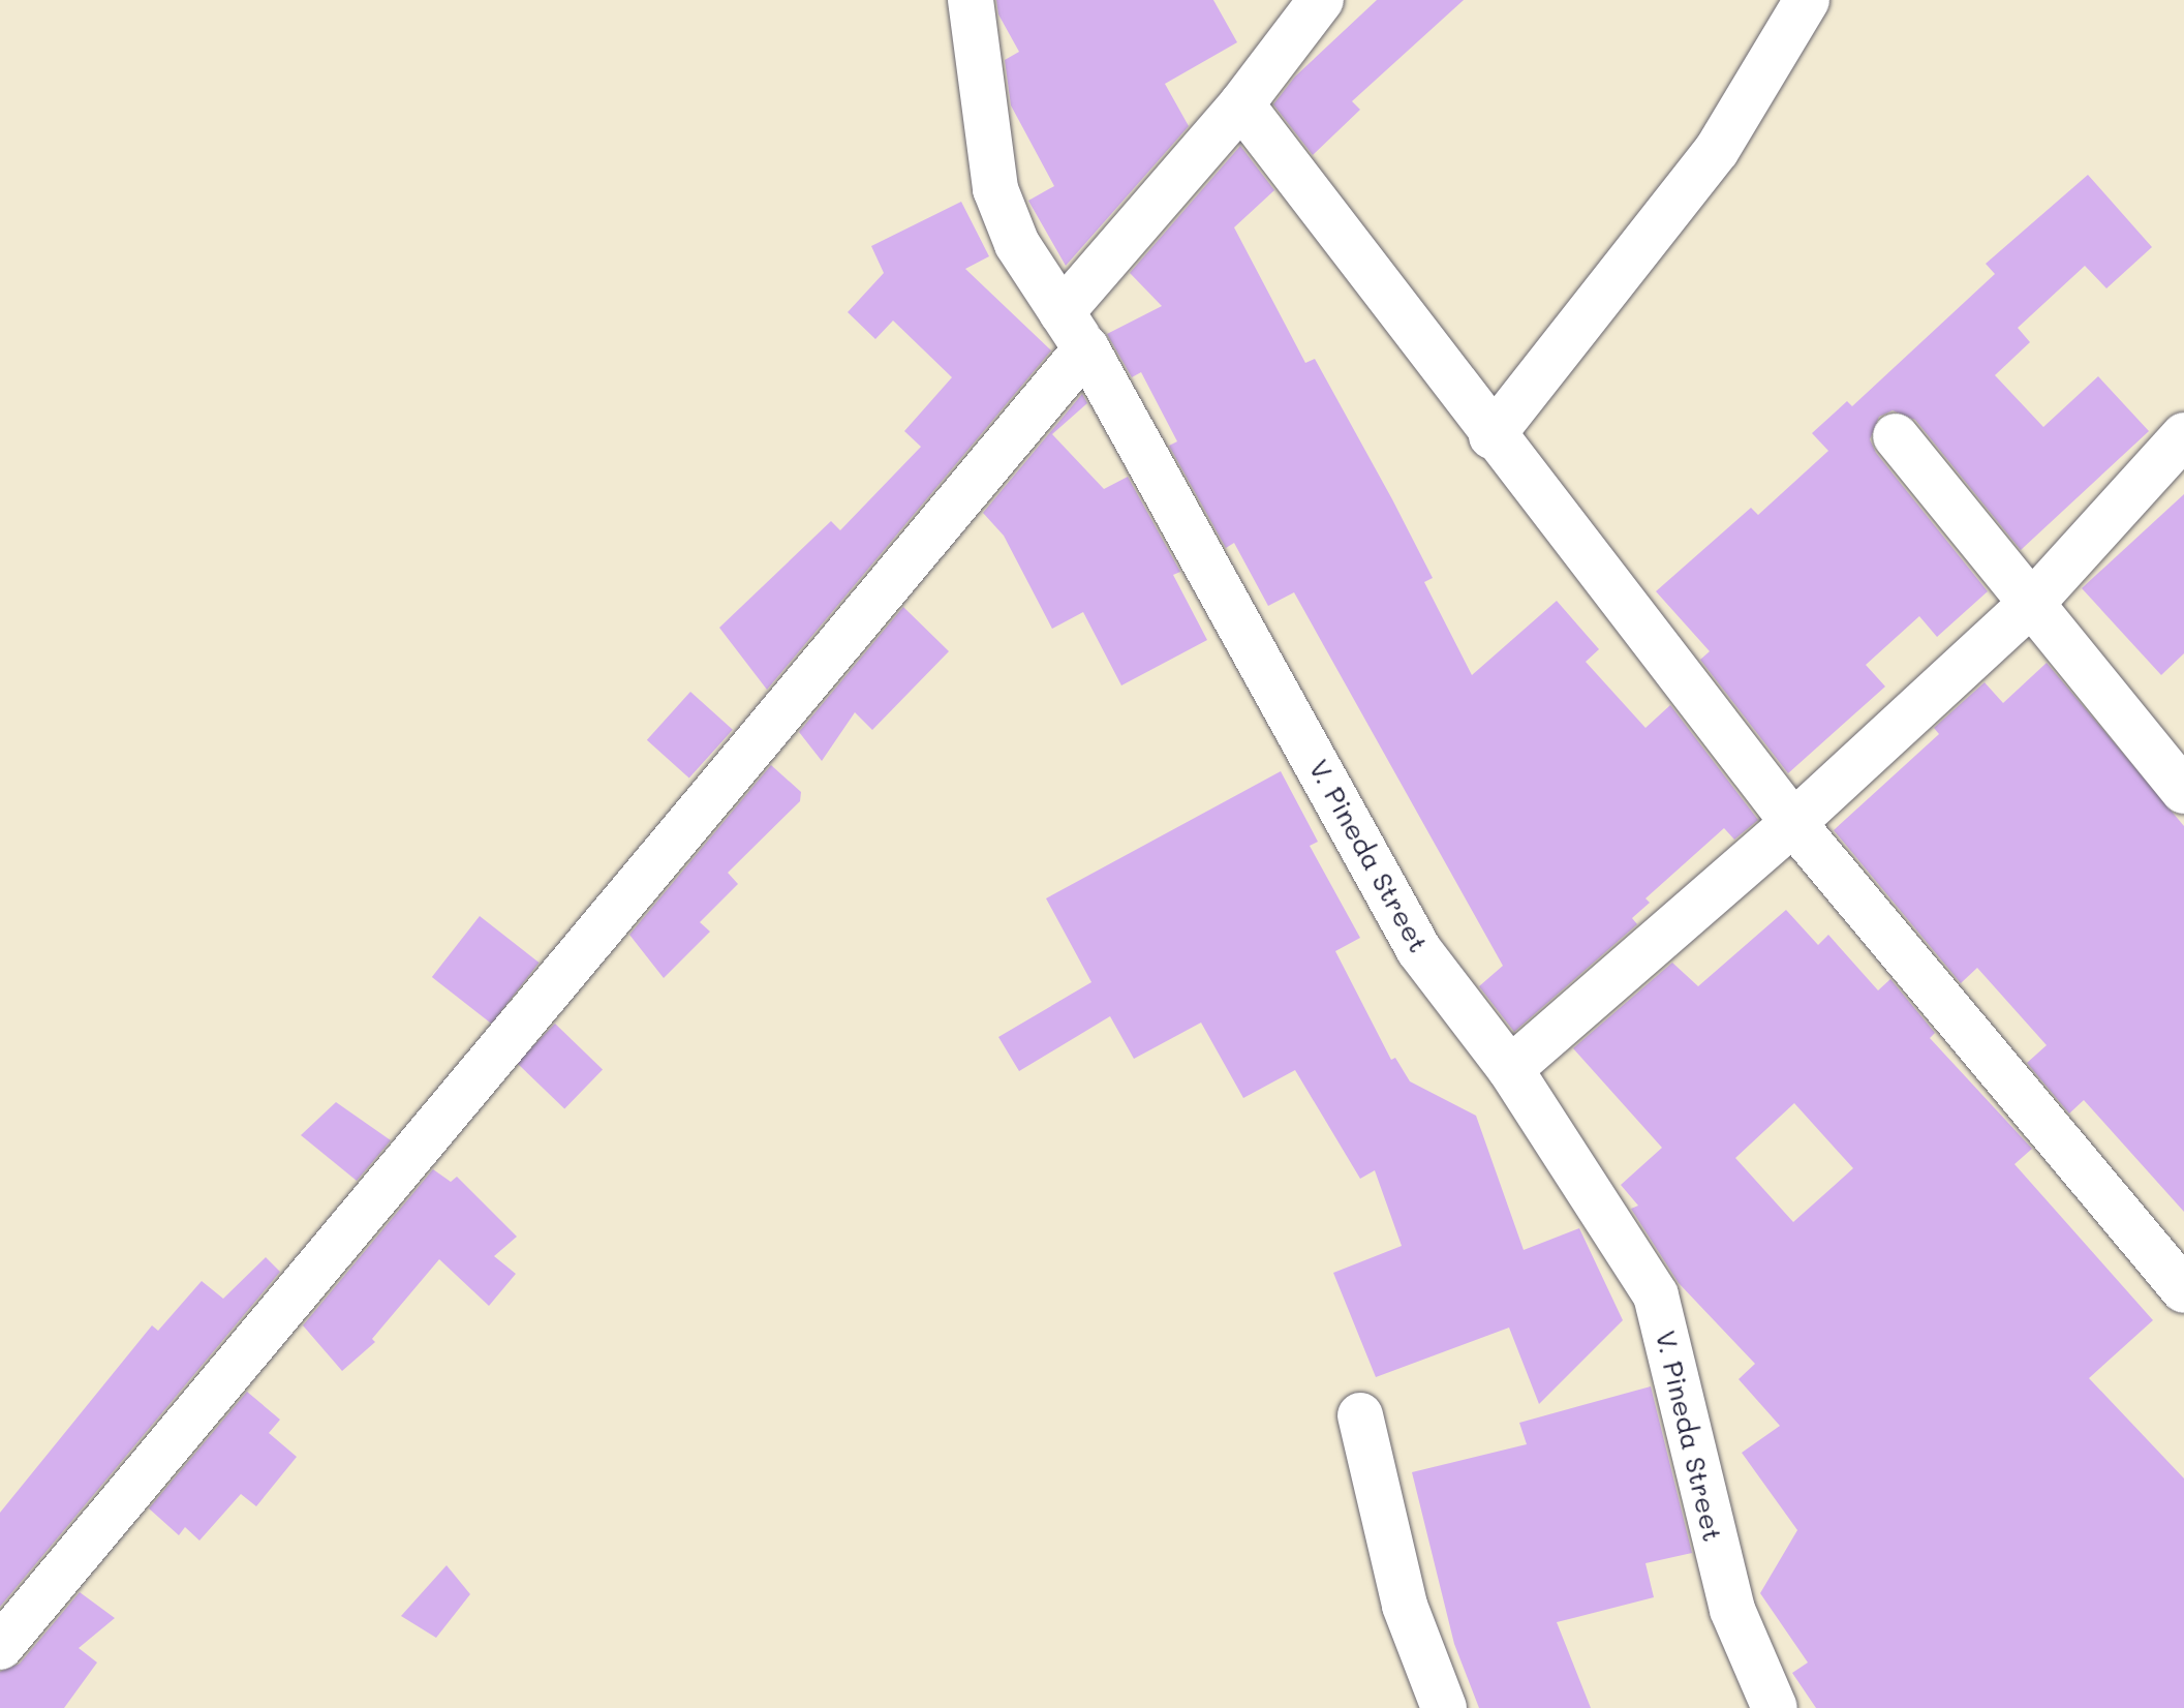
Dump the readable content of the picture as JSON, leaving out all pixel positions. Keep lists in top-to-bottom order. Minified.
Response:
{"streets":{"street":["V. Pineda Street"]}}
